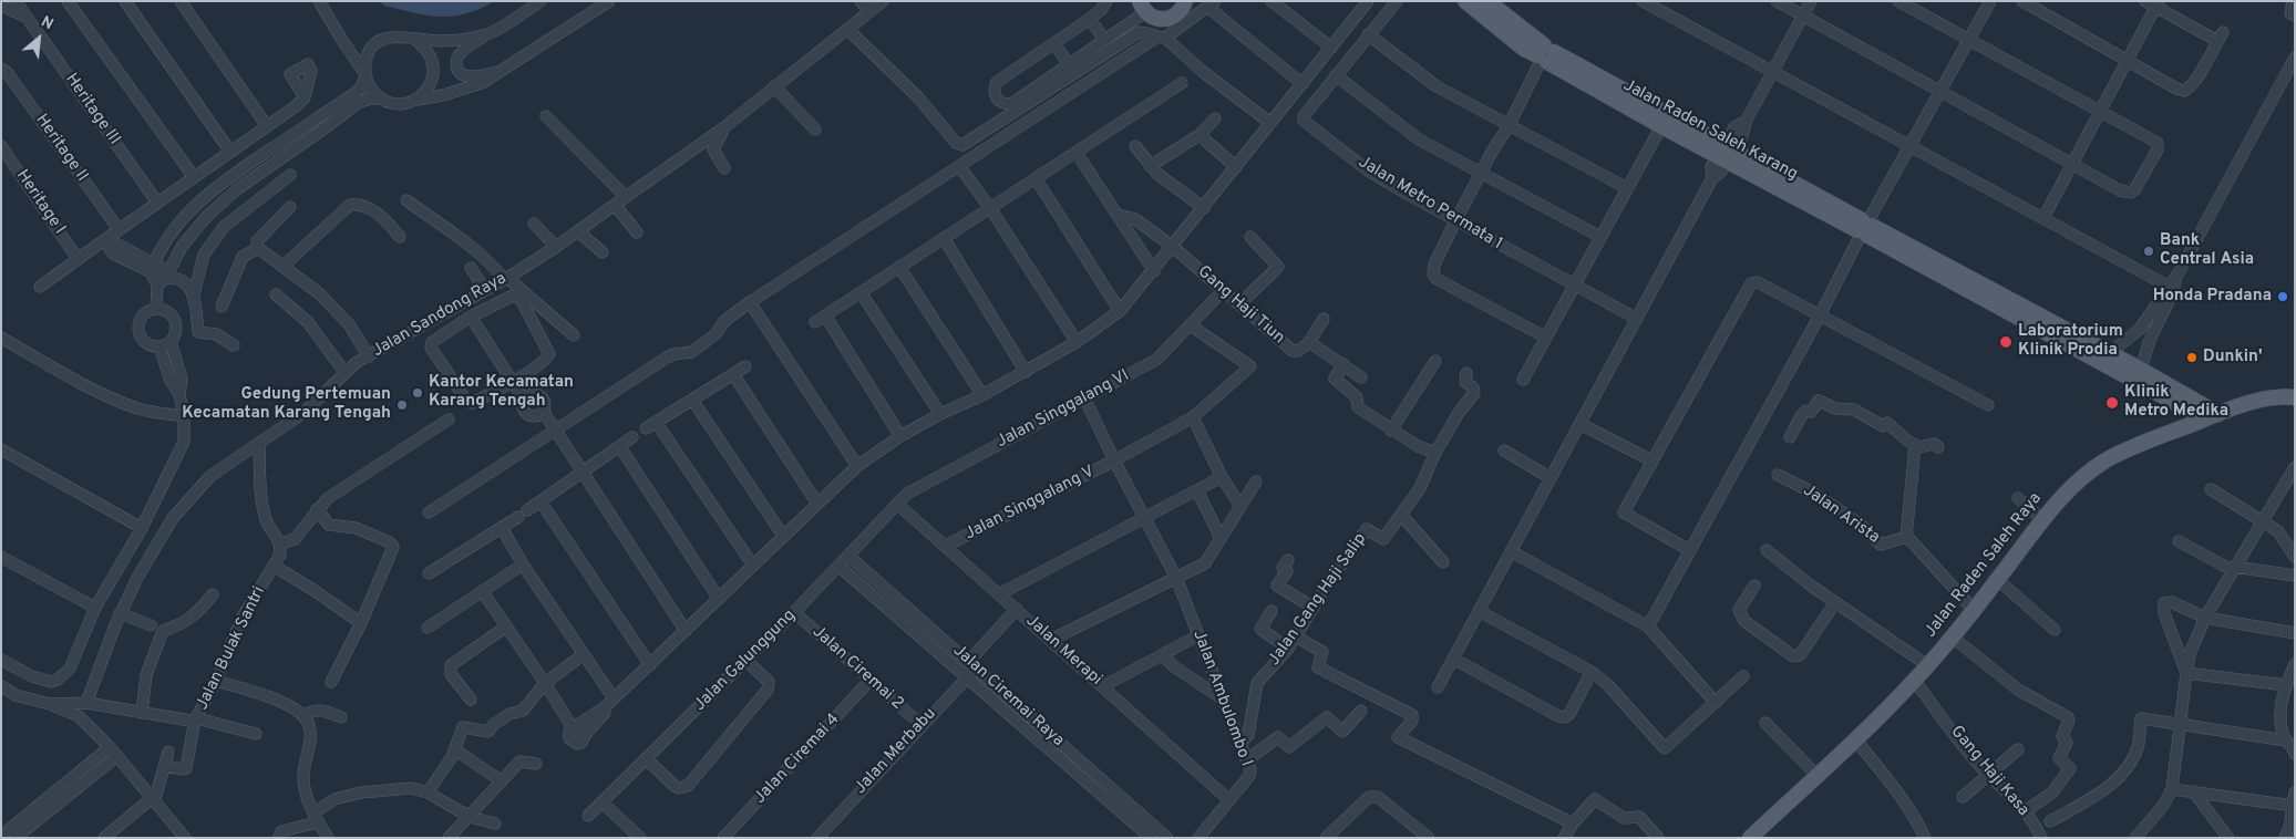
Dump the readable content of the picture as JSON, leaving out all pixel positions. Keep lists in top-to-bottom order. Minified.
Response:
{"streets":{"main road":["Jalan Raden Saleh Karang","Jalan Raden Saleh Raya"],"street":["Heritage III","Heritage II","Heritage I","Jalan Metro Permata 1","Gang Haji Tiun","Jalan Sandong Raya","Jalan Singgalang VI","Jalan Singgalang V","Jalan Arista","Jalan Gang Haji Salip","Jalan Bulak Santri","Jalan Merapi","Jalan Galunggung","Jalan Ciremai 2","Jalan Ciremai Raya","Jalan Ambulombo I","Jalan Merbabu","Jalan Ciremai 4","Gang Haji Kasa"]},"crossings":[["Jalan Raden Saleh Karang","Jalan Raden Saleh Raya"],["Jalan Sandong Raya","Jalan Bulak Santri"],["Jalan Singgalang VI","Jalan Singgalang V"],["Jalan Singgalang VI","Jalan Merapi"],["Jalan Singgalang VI","Jalan Galunggung"],["Jalan Singgalang VI","Jalan Ambulombo I"],["Jalan Singgalang V","Jalan Merapi"],["Jalan Singgalang V","Jalan Ambulombo I"],["Jalan Arista","Jalan Raden Saleh Raya"],["Jalan Raden Saleh Raya","Gang Haji Kasa"],["Jalan Gang Haji Salip","Jalan Ambulombo I"],["Jalan Merapi","Jalan Galunggung"],["Jalan Merapi","Jalan Ambulombo I"],["Jalan Merapi","Jalan Merbabu"],["Jalan Galunggung","Jalan Ciremai 2"],["Jalan Galunggung","Jalan Ciremai Raya"],["Jalan Ciremai 2","Jalan Merbabu"],["Jalan Ciremai 2","Jalan Ciremai 4"],["Jalan Ciremai Raya","Jalan Merbabu"]],"places":["Bank Central Asia","Honda Pradana","Laboratorium Klinik Prodia","Dunkin'","Kantor Kecamatan Karang Tengah","Klinik Metro Medika","Gedung Pertemuan Kecamatan Karang Tengah"],"north":"top right"}
